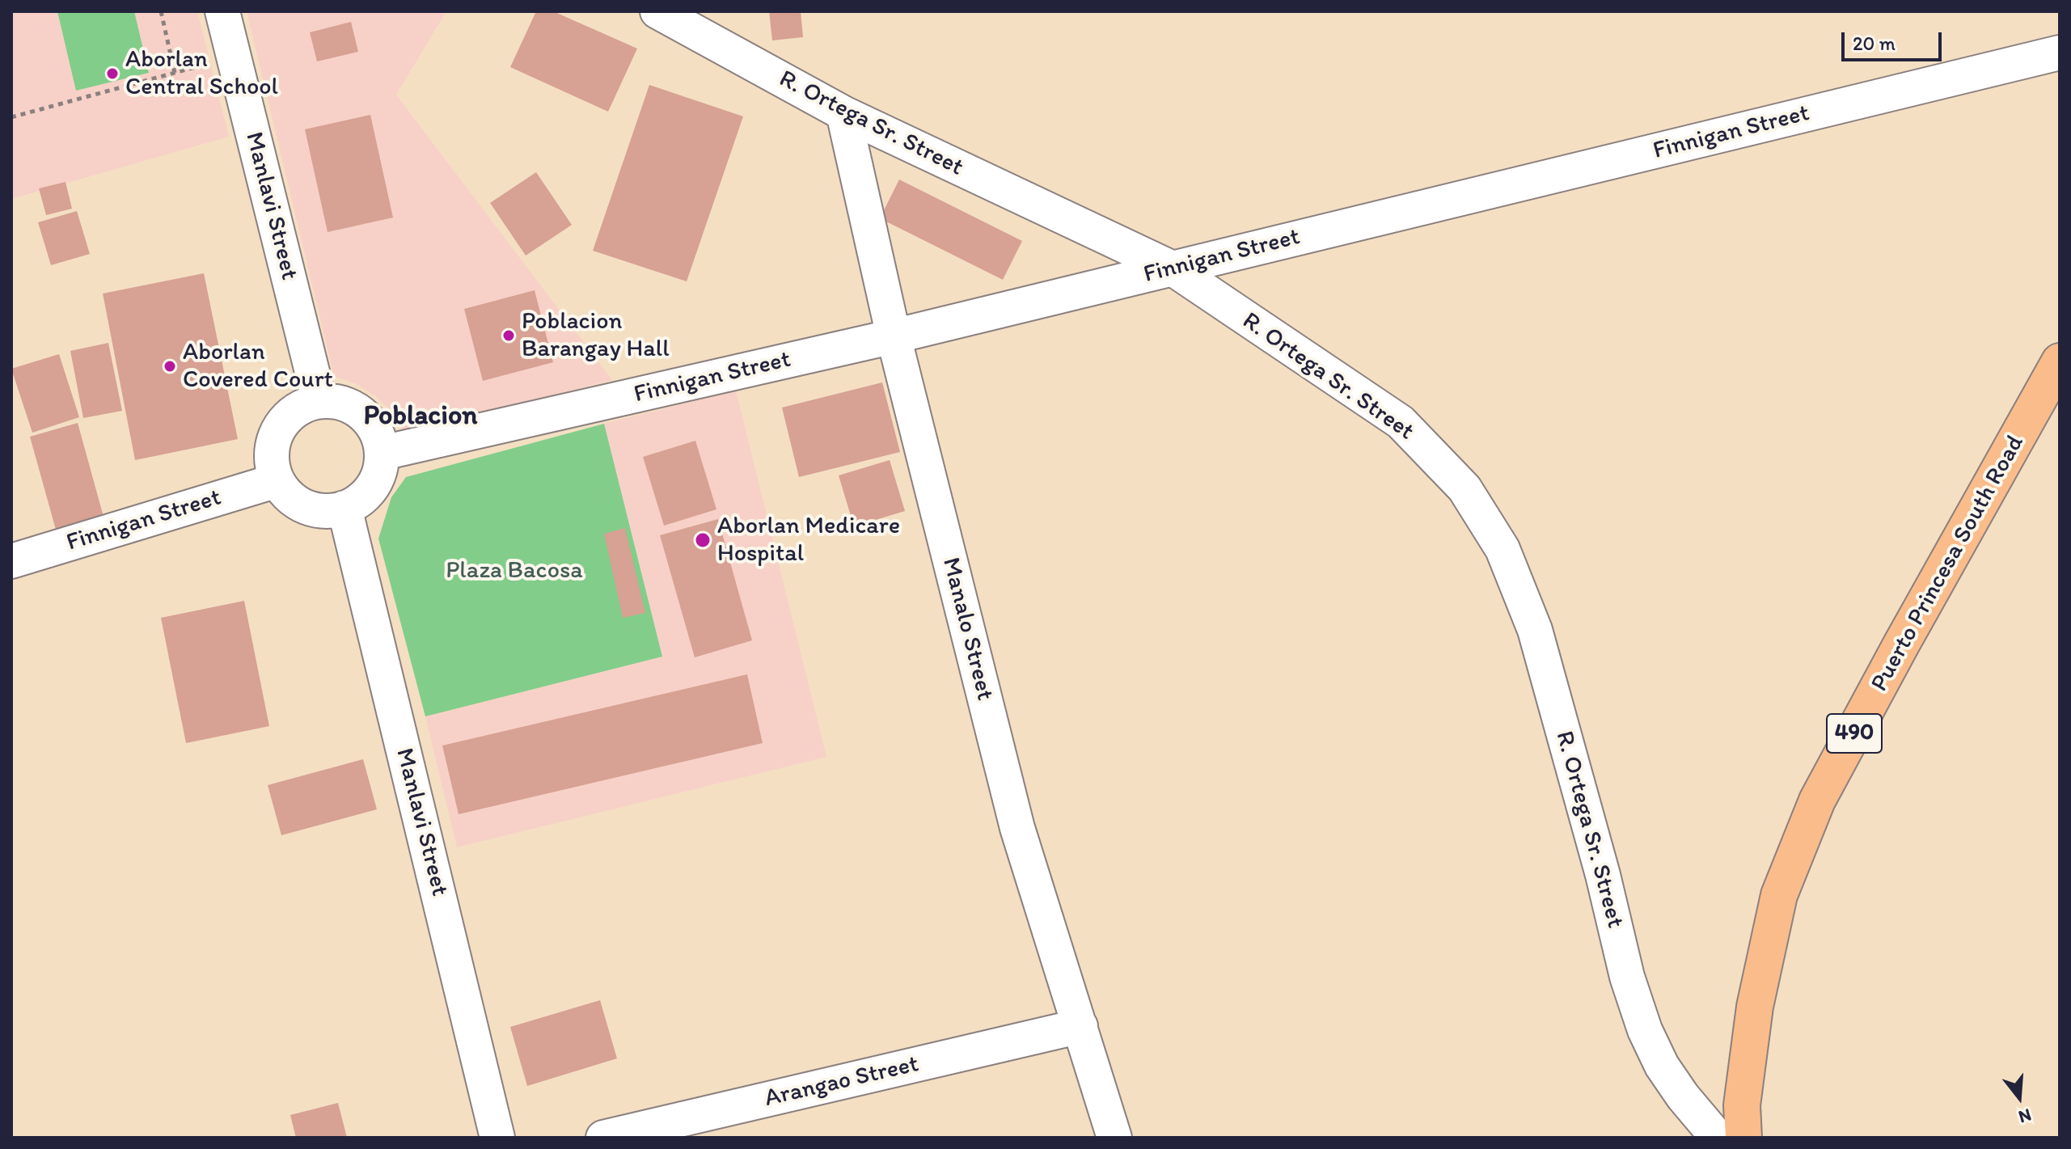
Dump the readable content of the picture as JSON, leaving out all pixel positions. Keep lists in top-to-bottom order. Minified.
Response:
{"streets":{"main road":["Puerto Princesa South Road","490"],"street":["R. Ortega Sr. Street","Finnigan Street","Manlavi Street","Manalo Street","Arangao Street"]},"crossings":[["R. Ortega Sr. Street","Finnigan Street"],["R. Ortega Sr. Street","Manalo Street"],["Finnigan Street","Manlavi Street"],["Finnigan Street","Manalo Street"],["Manalo Street","Arangao Street"]],"districts":["Poblacion"],"parks":["Plaza Bacosa"],"places":["Aborlan Central School","Poblacion Barangay Hall","Aborlan Covered Court","Aborlan Medicare Hospital"],"scale_bar":"20 m","north":"bottom"}
